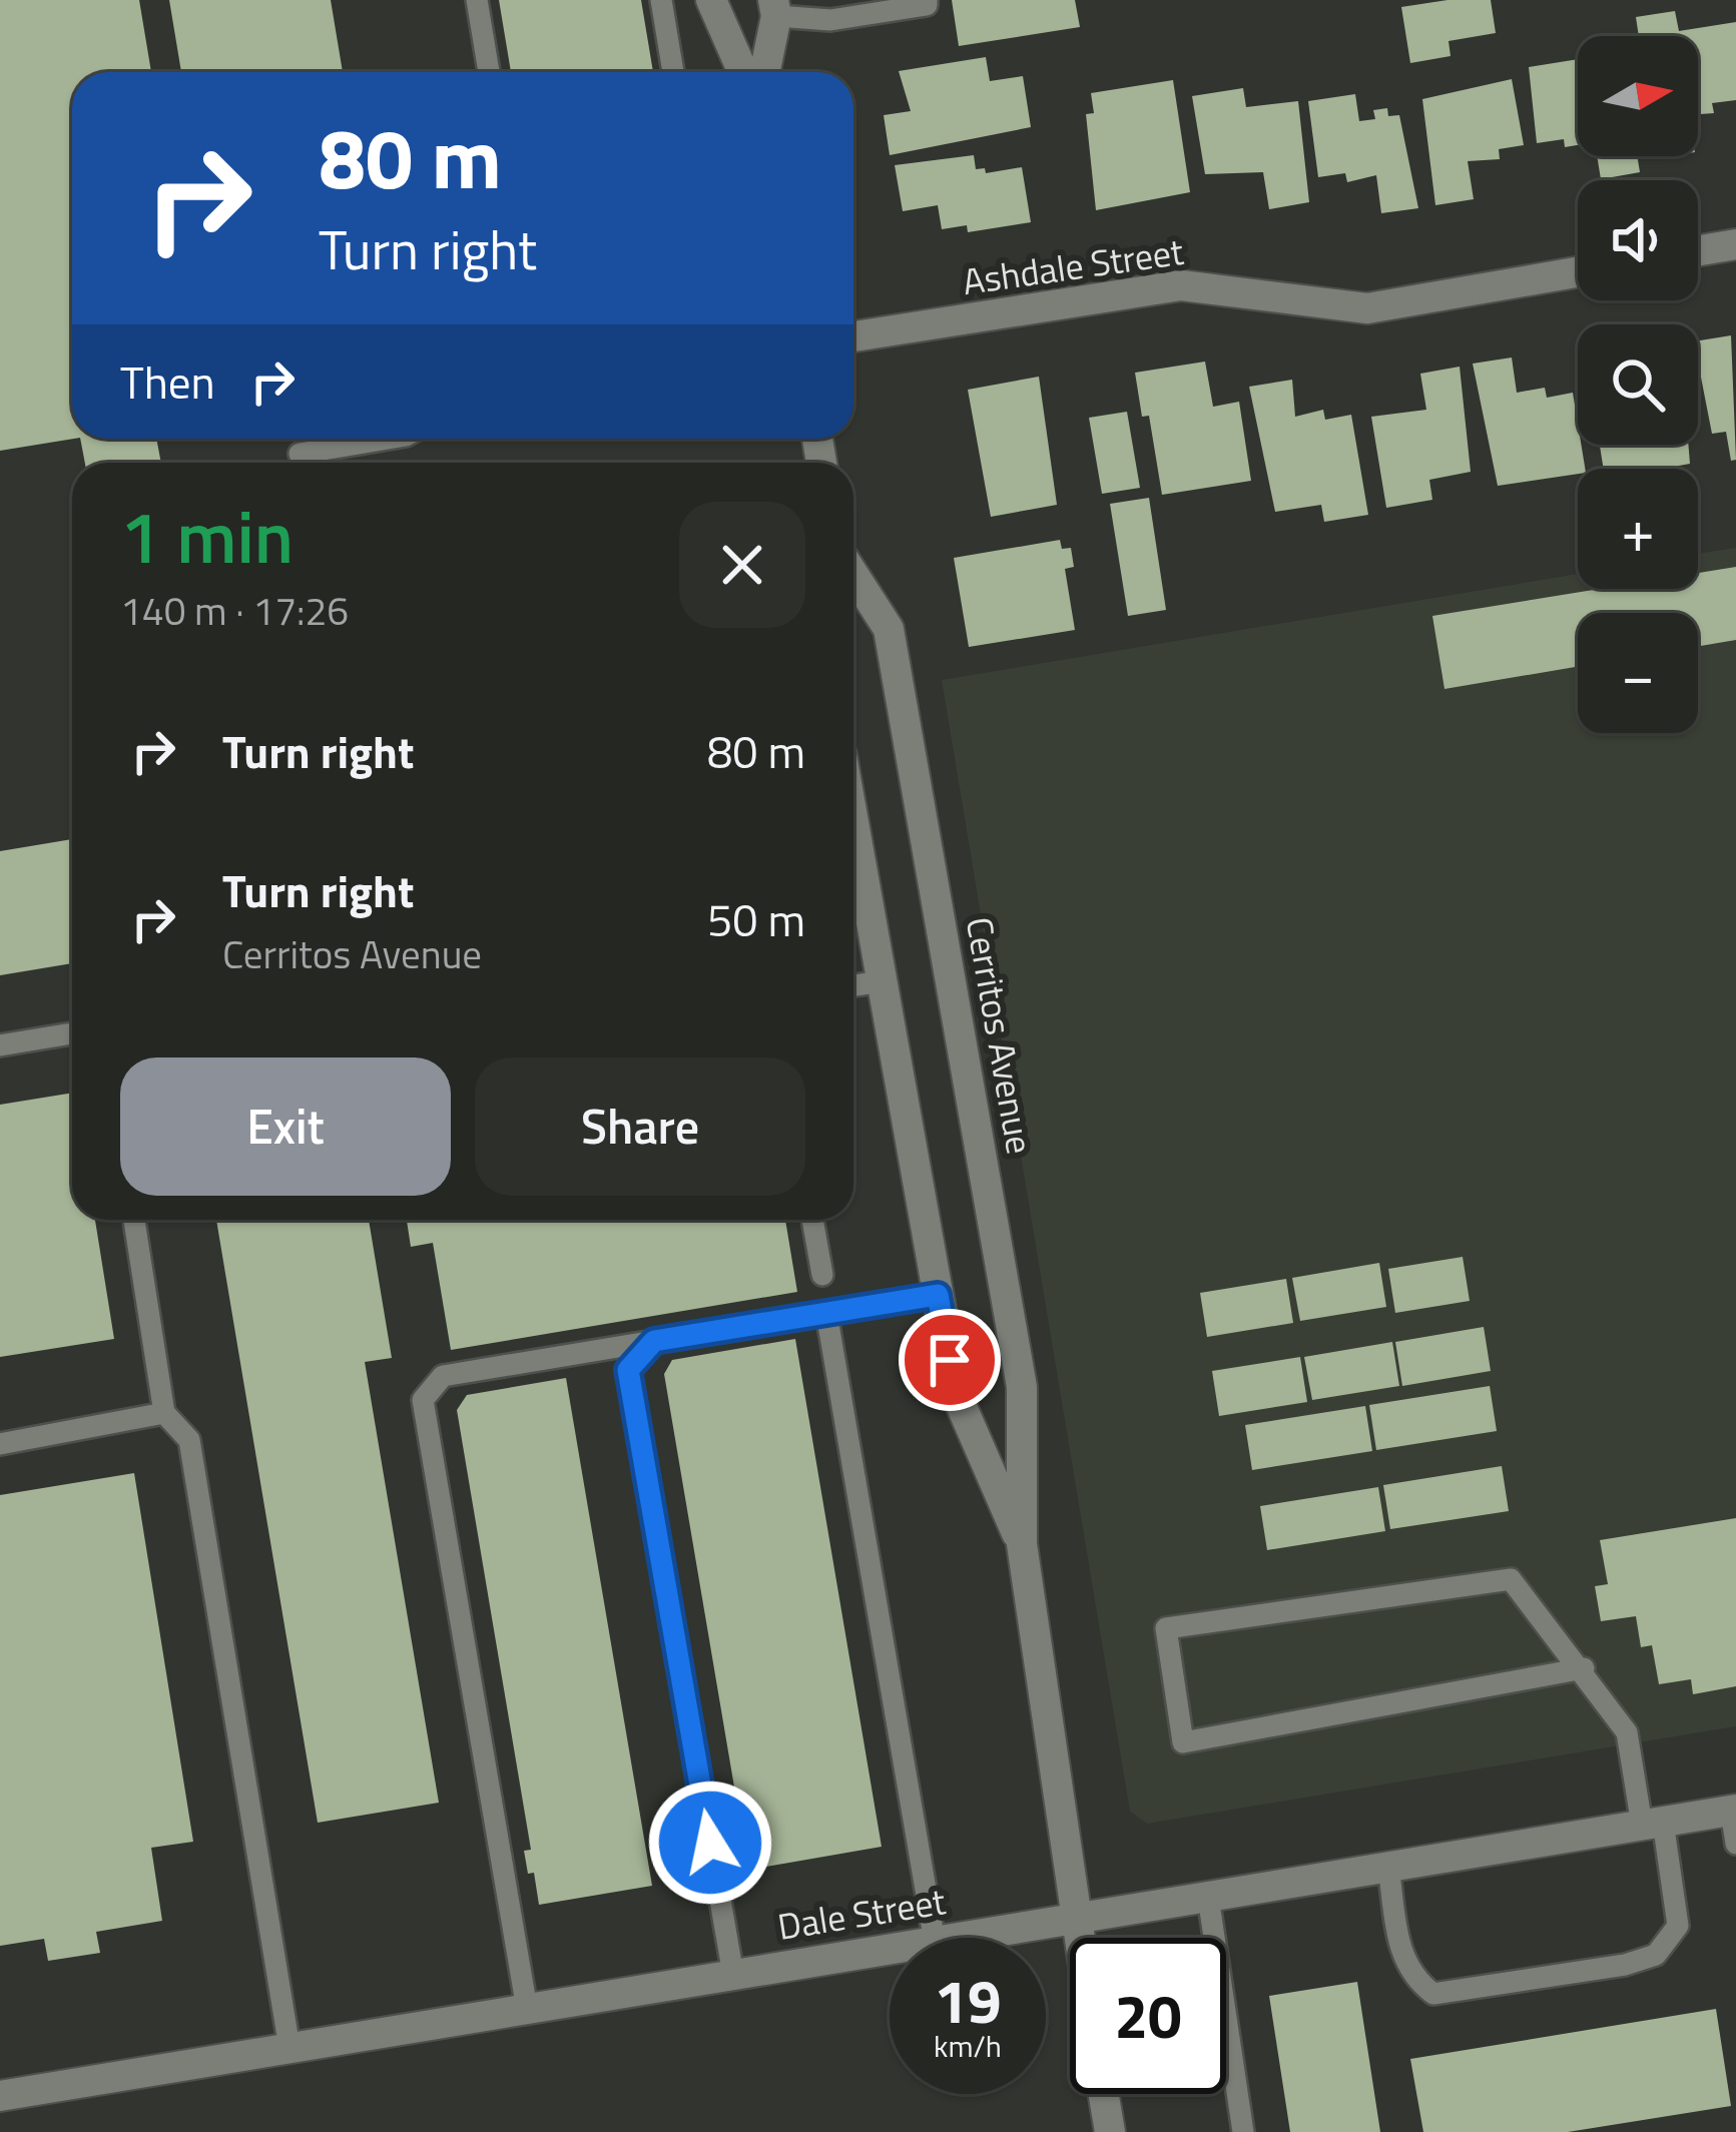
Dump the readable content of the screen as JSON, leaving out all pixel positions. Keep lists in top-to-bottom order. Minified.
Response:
{"streets":{"street":["Ashdale Street","Cerritos Avenue","Dale Street"]},"crossings":[["Cerritos Avenue","Dale Street"]],"north":"right","page":{"map_buttons":["+","−"],"turn":["80 m","Turn right"],"then":"Then","heading":["1 min","140 m · 17:26"],"list":[{"name":"Turn right","value":"80 m"},{"name":"Turn right","note":"Cerritos Avenue","value":"50 m"}],"buttons":["Exit","Share"],"speed":"19 km/h","limit":"20"}}
